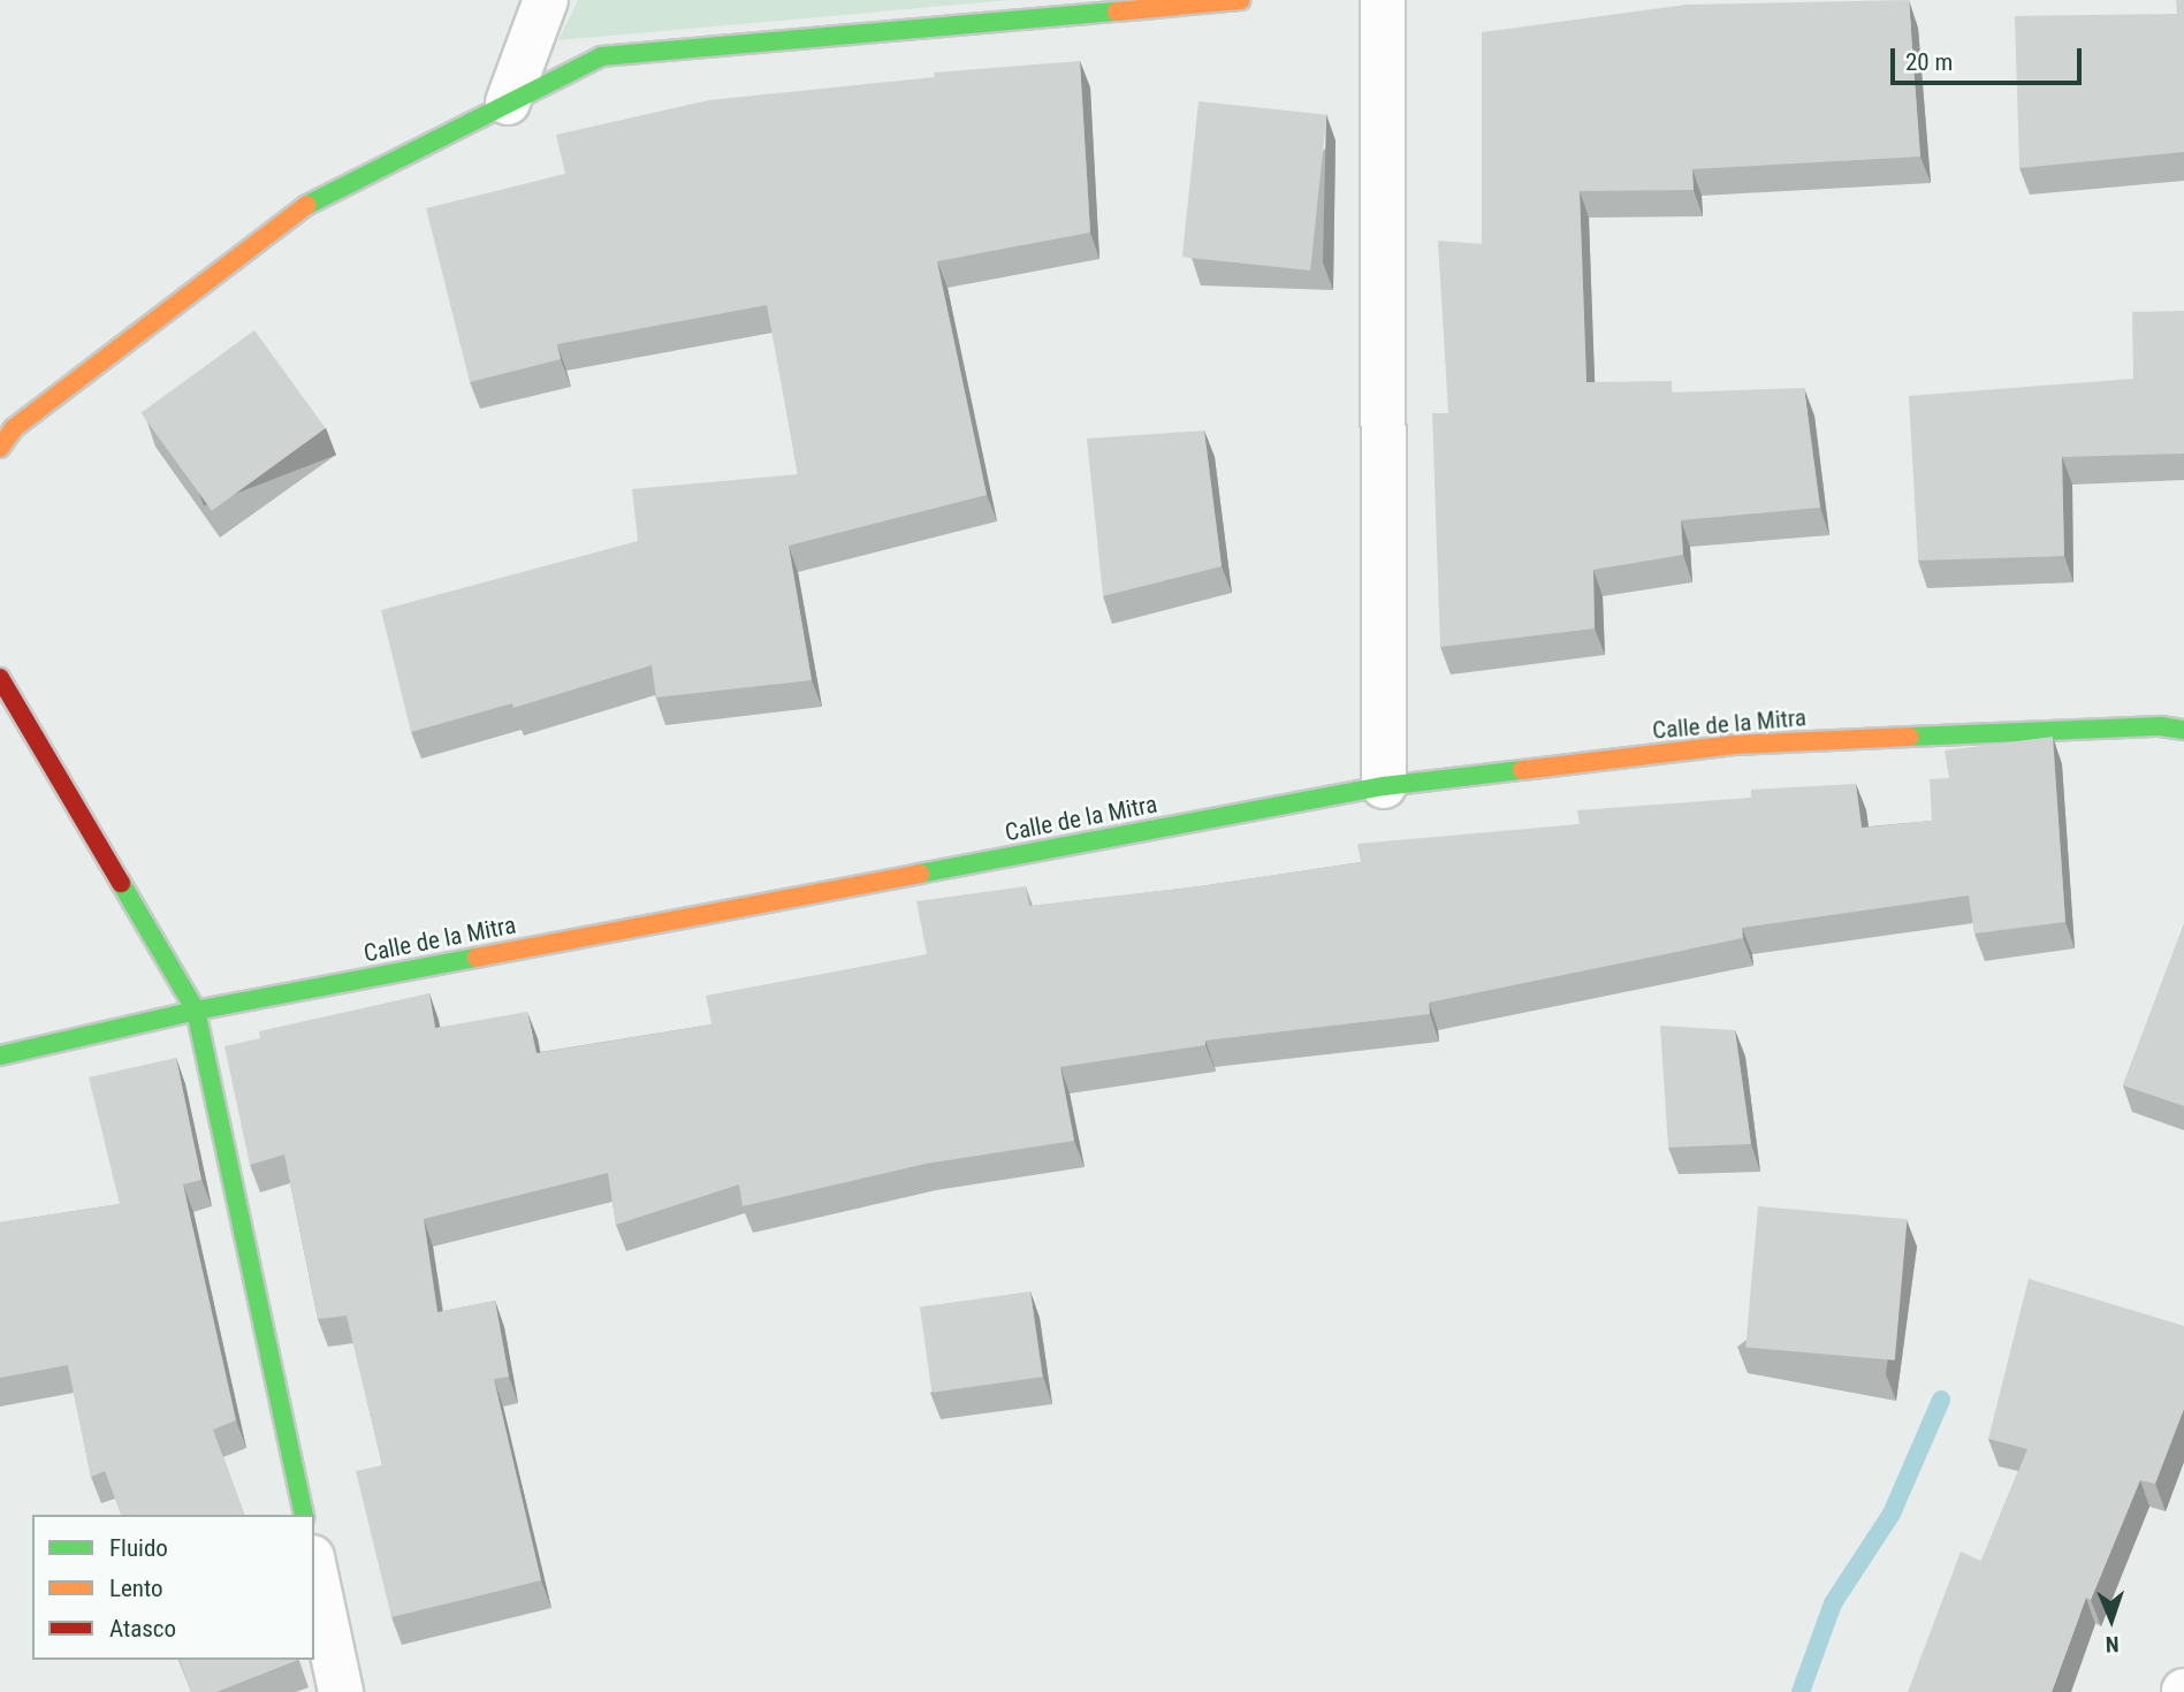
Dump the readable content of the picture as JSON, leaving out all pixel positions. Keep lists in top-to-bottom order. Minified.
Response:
{"streets":{"street":["Calle de la Mitra"]},"legend":["Fluido","Lento","Atasco"],"scale_bar":"20 m","north":"bottom"}
